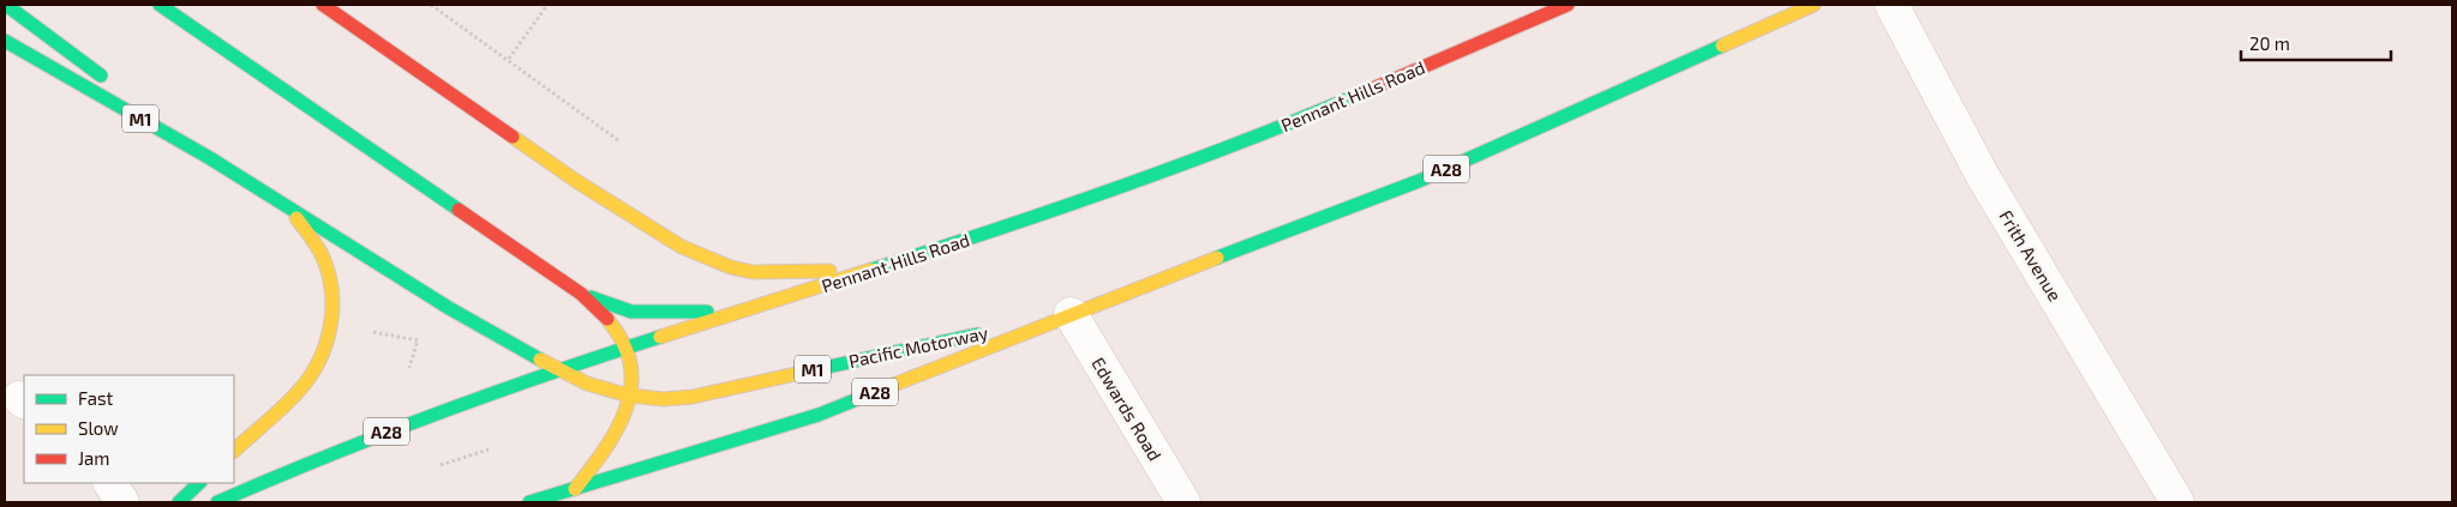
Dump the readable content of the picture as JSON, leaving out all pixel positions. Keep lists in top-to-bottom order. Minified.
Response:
{"streets":{"highway":["Pennant Hills Road","M1","A28","Pacific Motorway"],"street":["Frith Avenue","Edwards Road"]},"crossings":[["Pennant Hills Road","M1"],["Pennant Hills Road","Pacific Motorway"],["M1","Pacific Motorway"],["A28","Pacific Motorway"],["A28","Edwards Road"],["Pacific Motorway","Edwards Road"]],"legend":["Fast","Slow","Jam"],"scale_bar":"20 m"}
